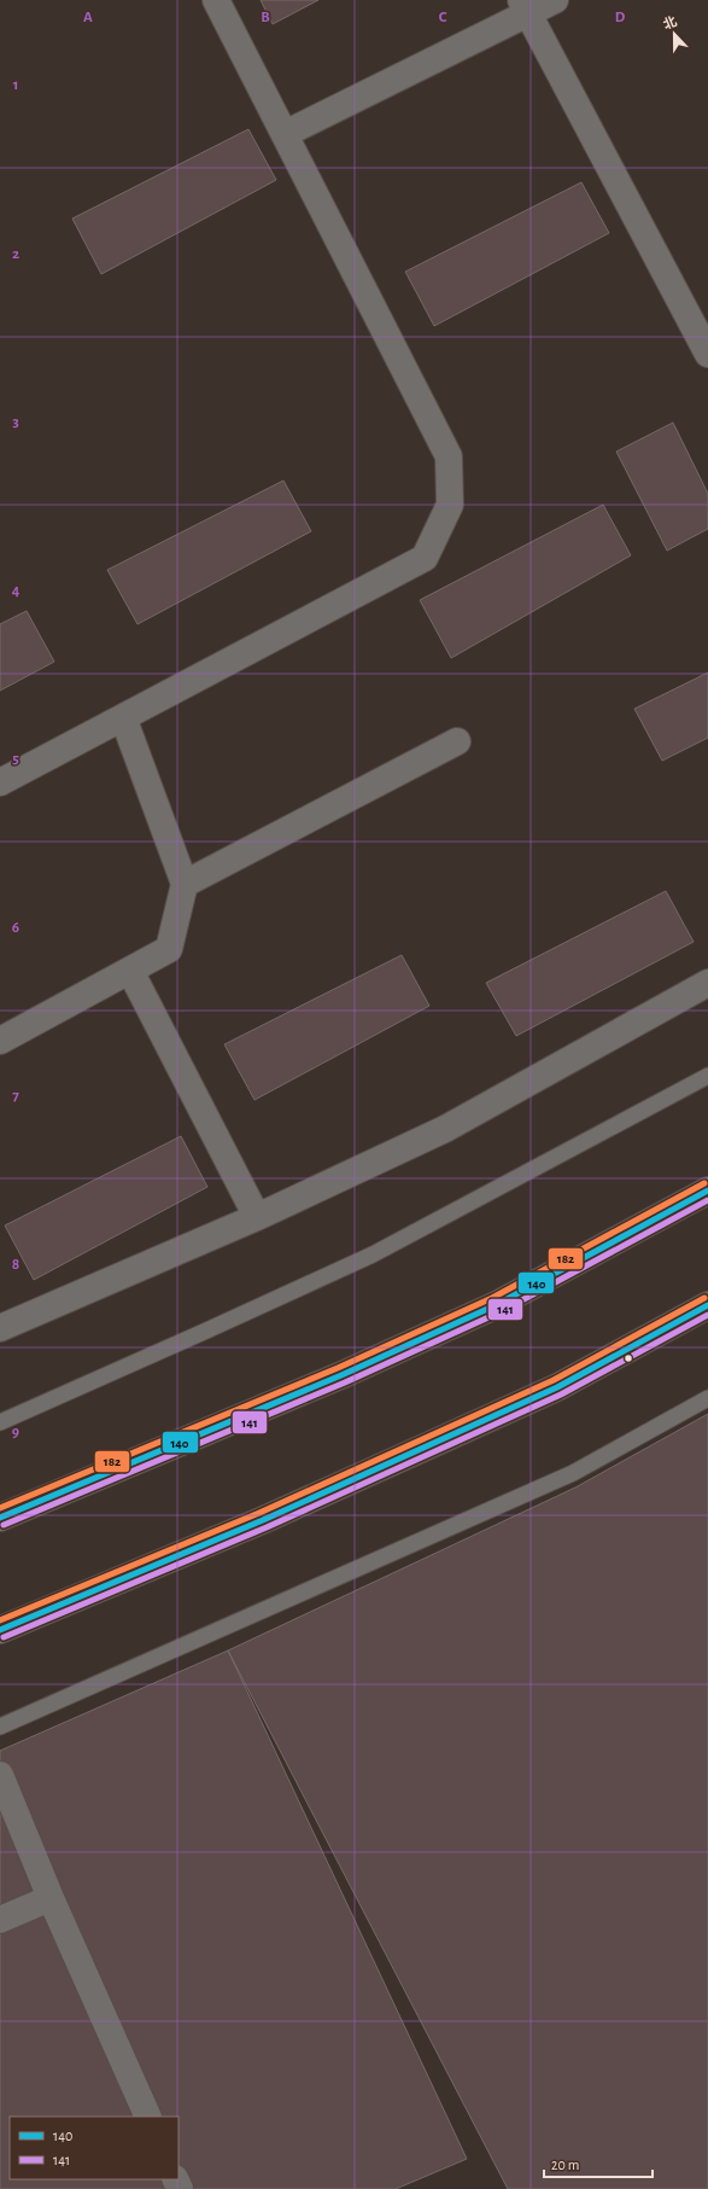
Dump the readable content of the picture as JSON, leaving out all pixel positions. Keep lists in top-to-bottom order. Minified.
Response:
{"lines":["transit line 182","transit line 140","transit line 141"],"legend":["140","141"],"scale_bar":"20 m","north":"top","grid":{"columns":["A","B","C","D"],"rows":["1","2","3","4","5","6","7","8","9"]}}
